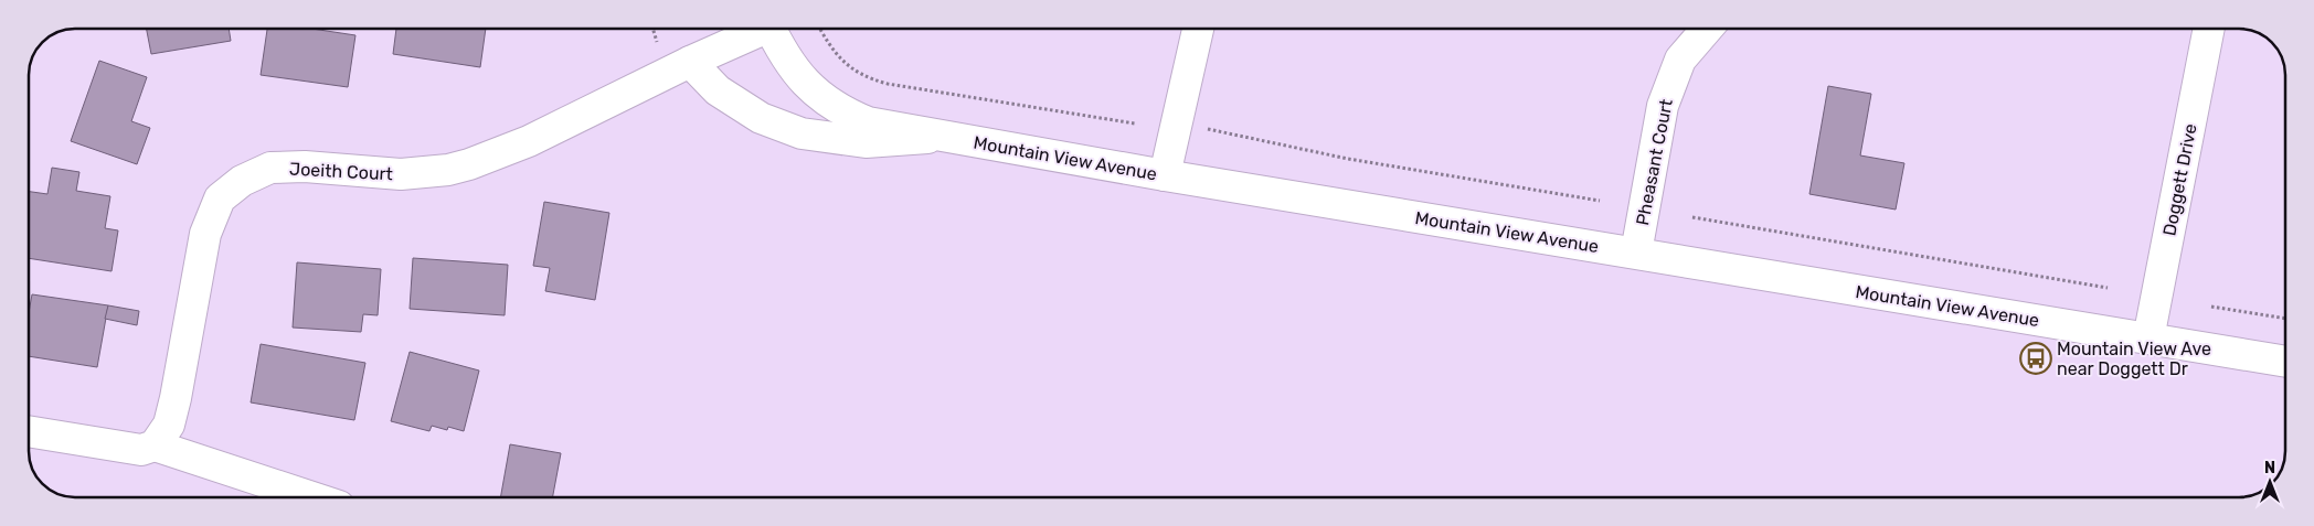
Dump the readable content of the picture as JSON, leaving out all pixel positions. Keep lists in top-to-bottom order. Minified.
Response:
{"streets":{"street":["Mountain View Avenue","Pheasant Court","Joeith Court","Doggett Drive"]},"crossings":[["Mountain View Avenue","Pheasant Court"],["Mountain View Avenue","Doggett Drive"]],"places":{"bus stop":["Mountain View Ave near Doggett Dr"]},"north":"top"}
